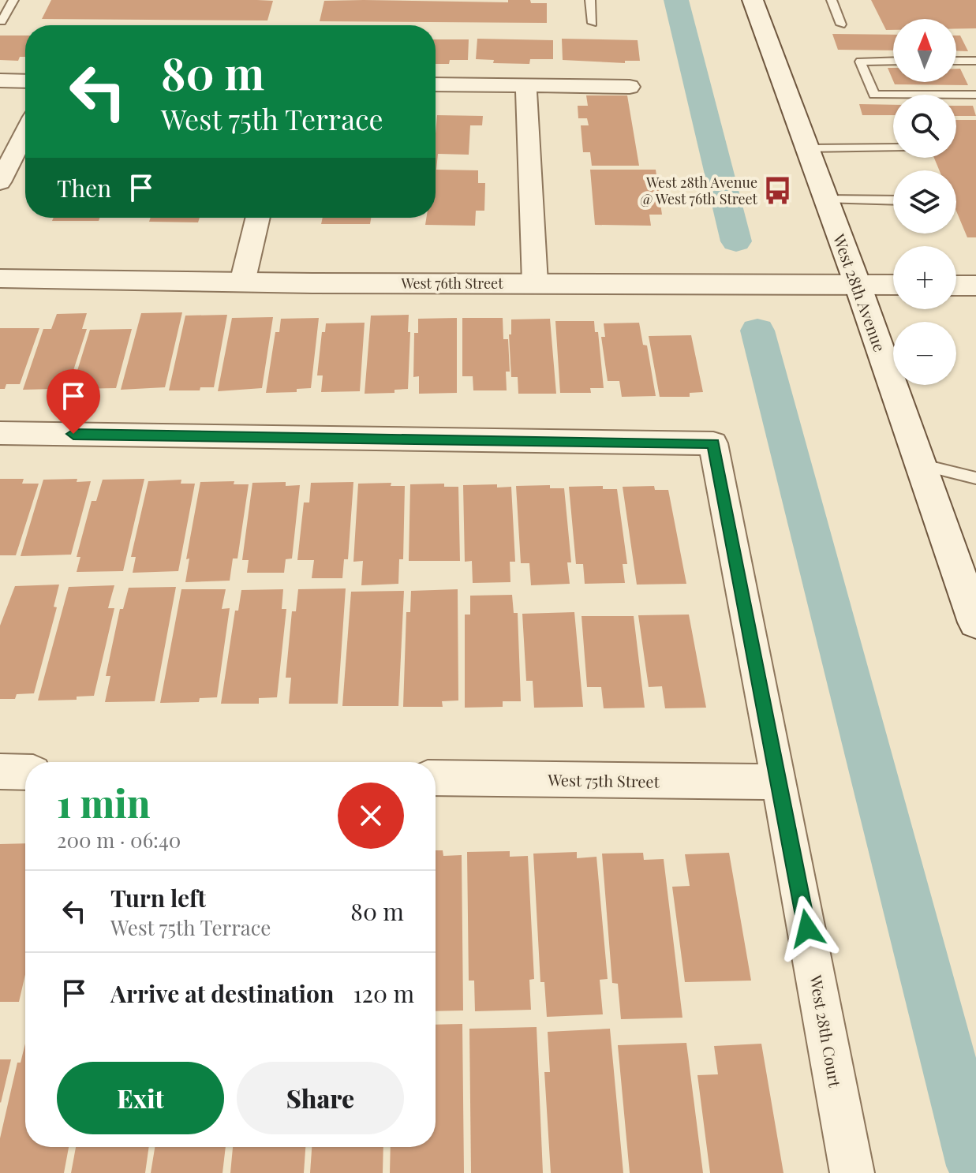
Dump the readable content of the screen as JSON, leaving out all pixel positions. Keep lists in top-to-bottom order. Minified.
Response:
{"streets":{"main road":["West 76th Street","West 28th Avenue"],"street":["West 75th Street","West 28th Court"]},"crossings":[["West 76th Street","West 28th Avenue"],["West 75th Street","West 28th Court"]],"places":{"bus stop":["West 28th Avenue @ West 76th Street"]},"north":"top","page":{"map_buttons":["+","−"],"turn":["80 m","West 75th Terrace"],"then":"Then","heading":["1 min","200 m · 06:40"],"list":[{"name":"Turn left","note":"West 75th Terrace","value":"80 m"},{"name":"Arrive at destination","value":"120 m"}],"buttons":["Exit","Share"]}}
